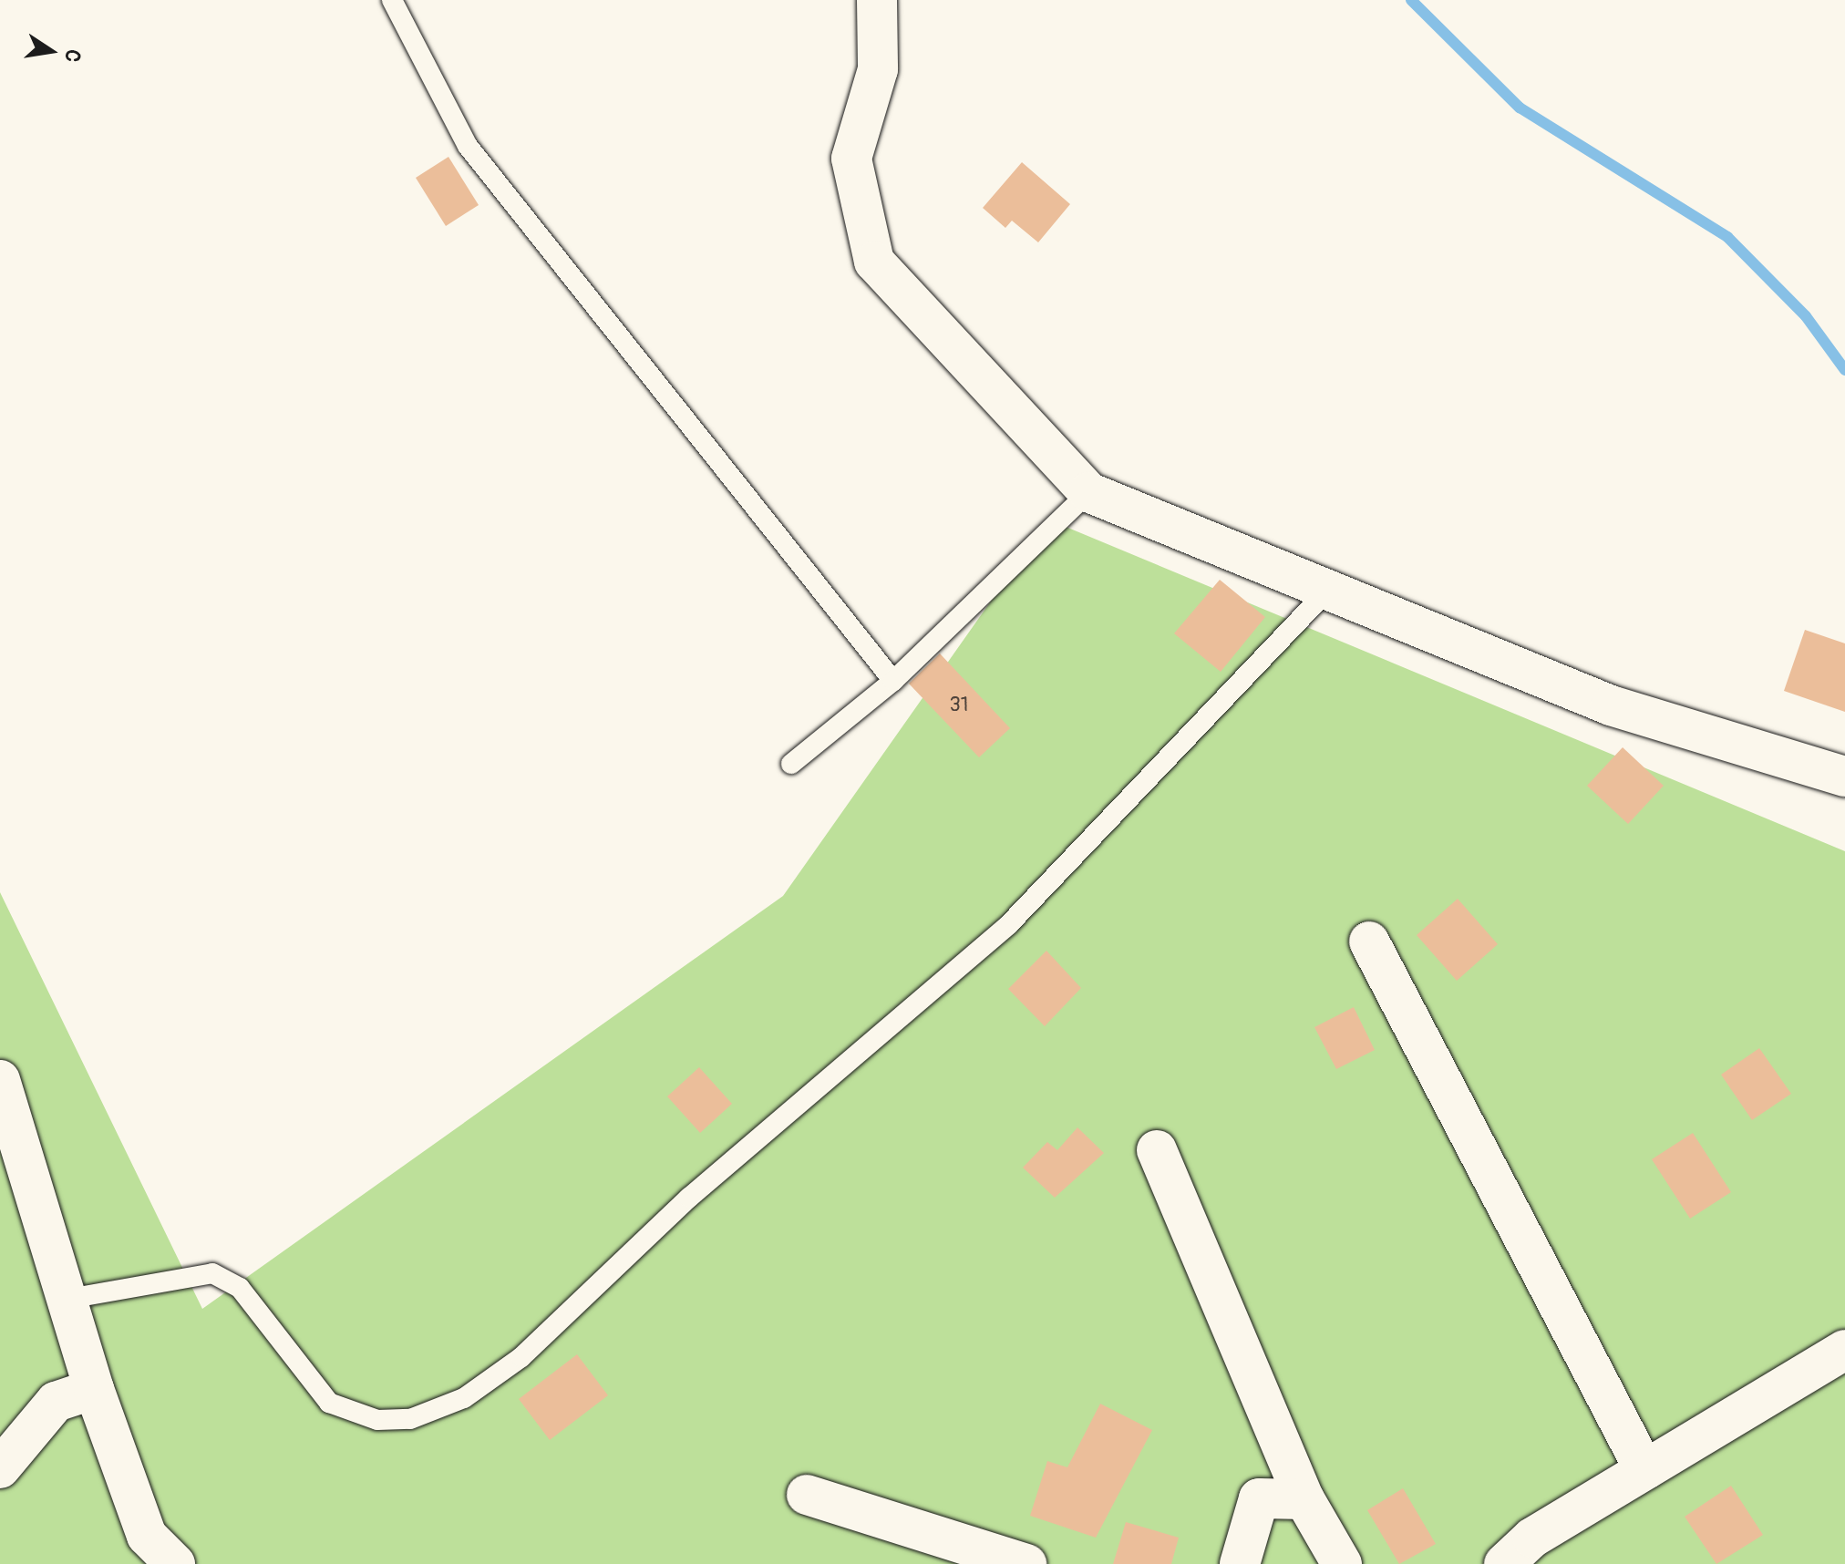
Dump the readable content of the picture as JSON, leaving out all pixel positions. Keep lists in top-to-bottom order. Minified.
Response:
{"house_numbers":["31"],"north":"right"}
